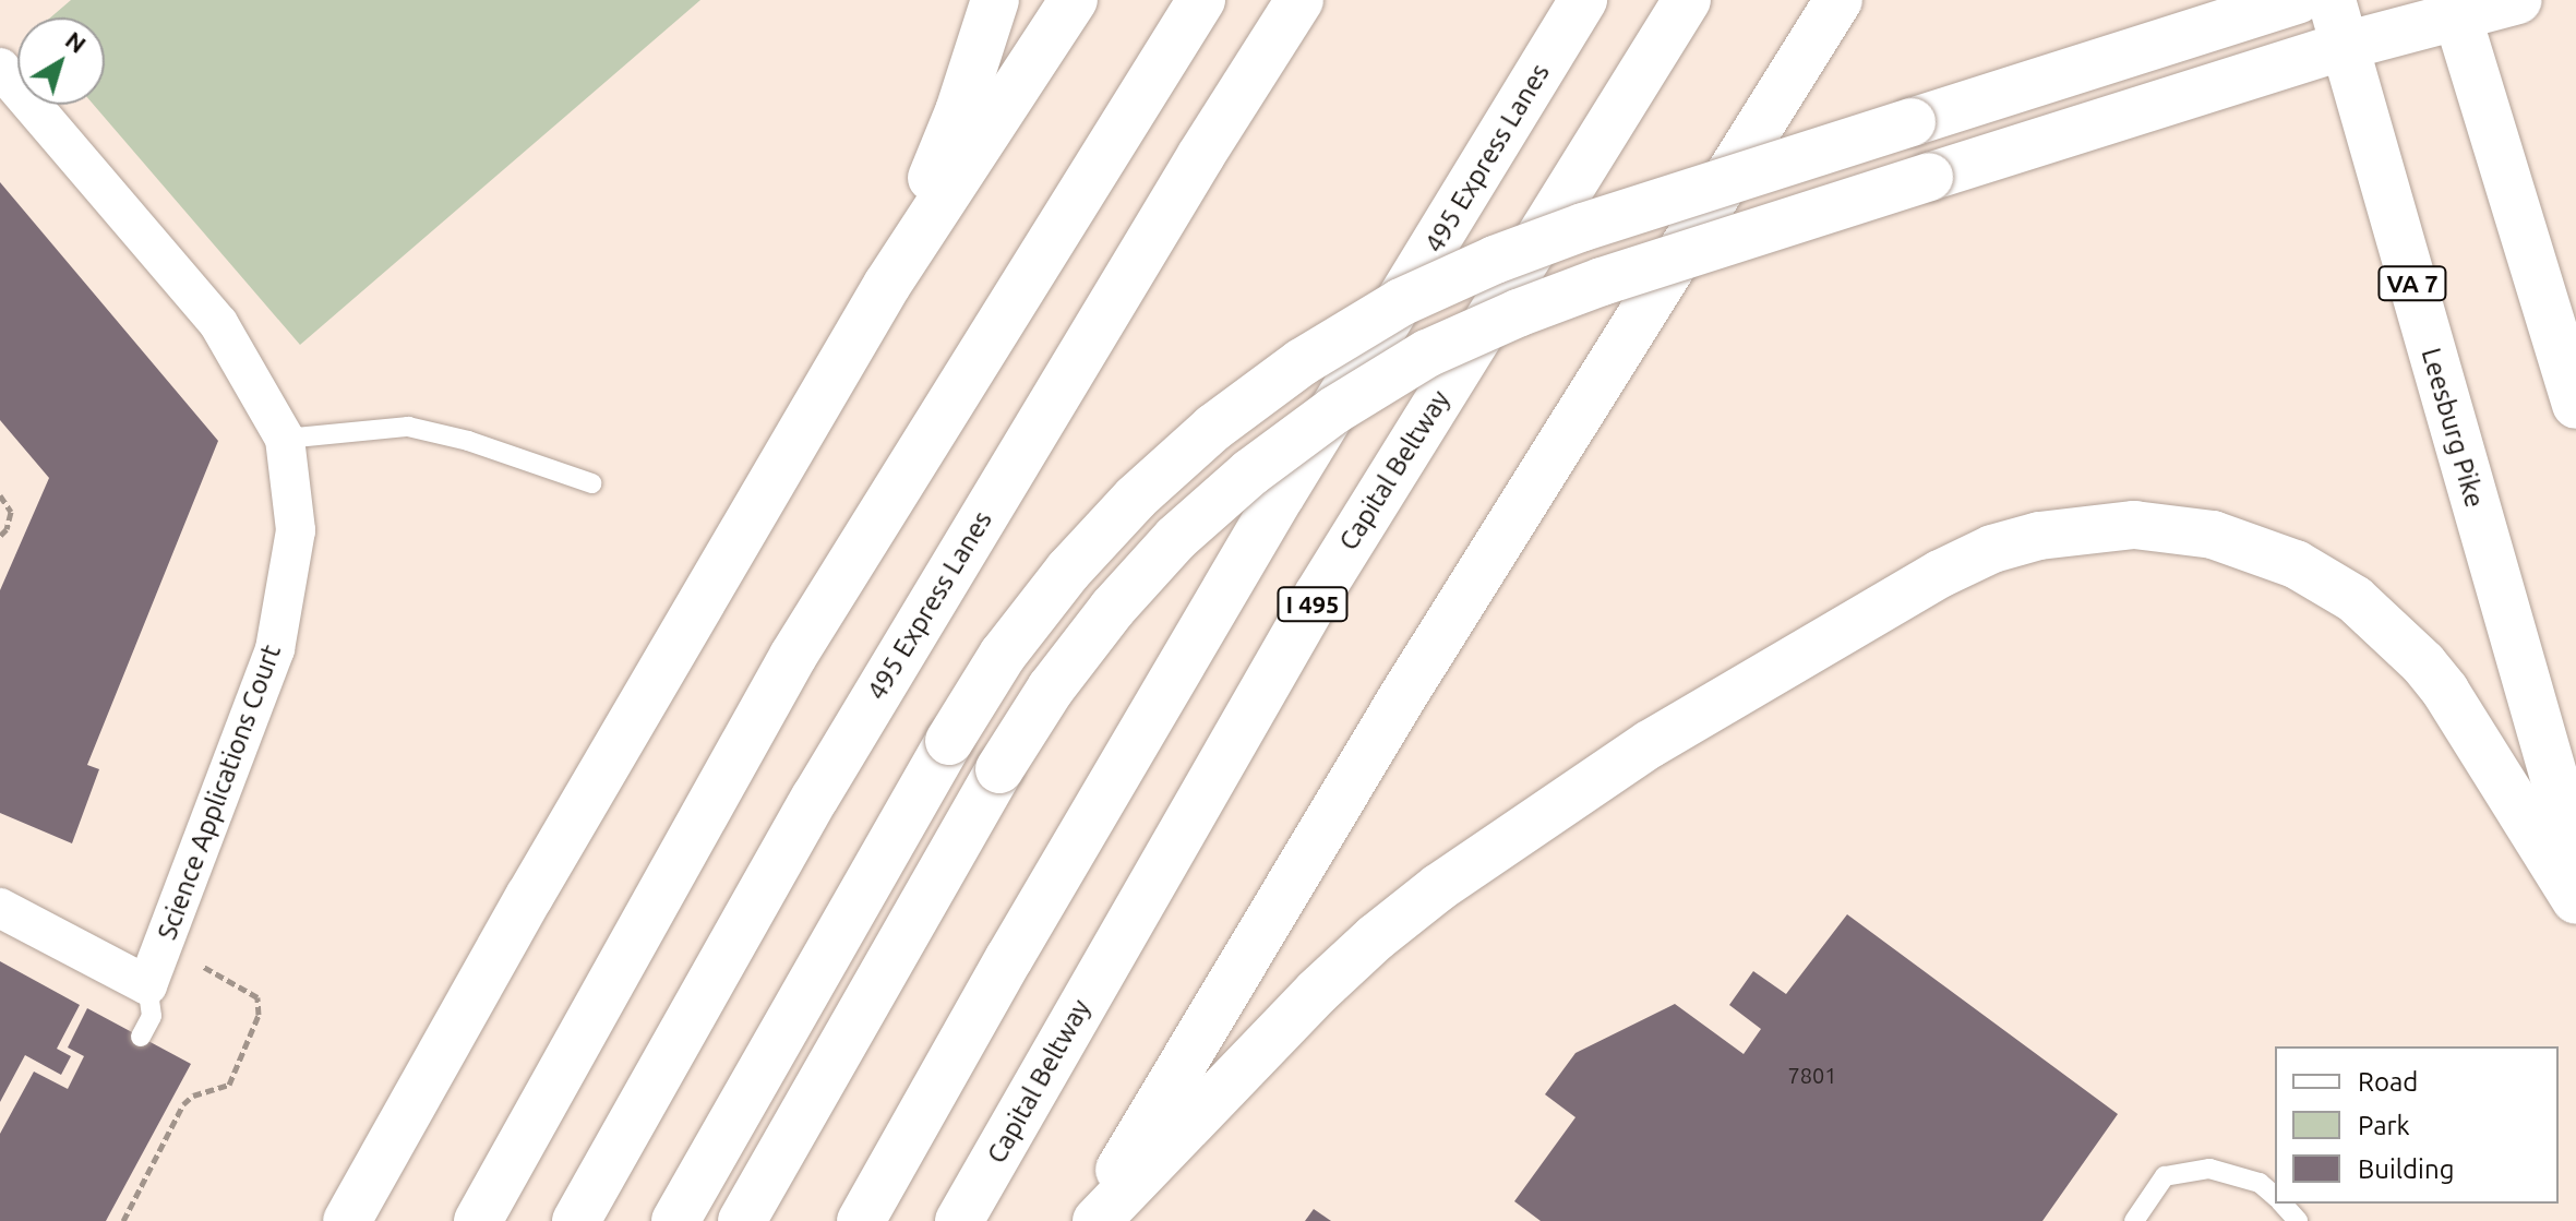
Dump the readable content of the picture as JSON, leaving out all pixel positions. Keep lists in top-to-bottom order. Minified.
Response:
{"streets":{"main road":["495 Express Lanes","VA 7","Leesburg Pike","Capital Beltway","I 495"],"street":["Science Applications Court"]},"house_numbers":["7801"],"legend":["Road","Park","Building"],"north":"top right"}
